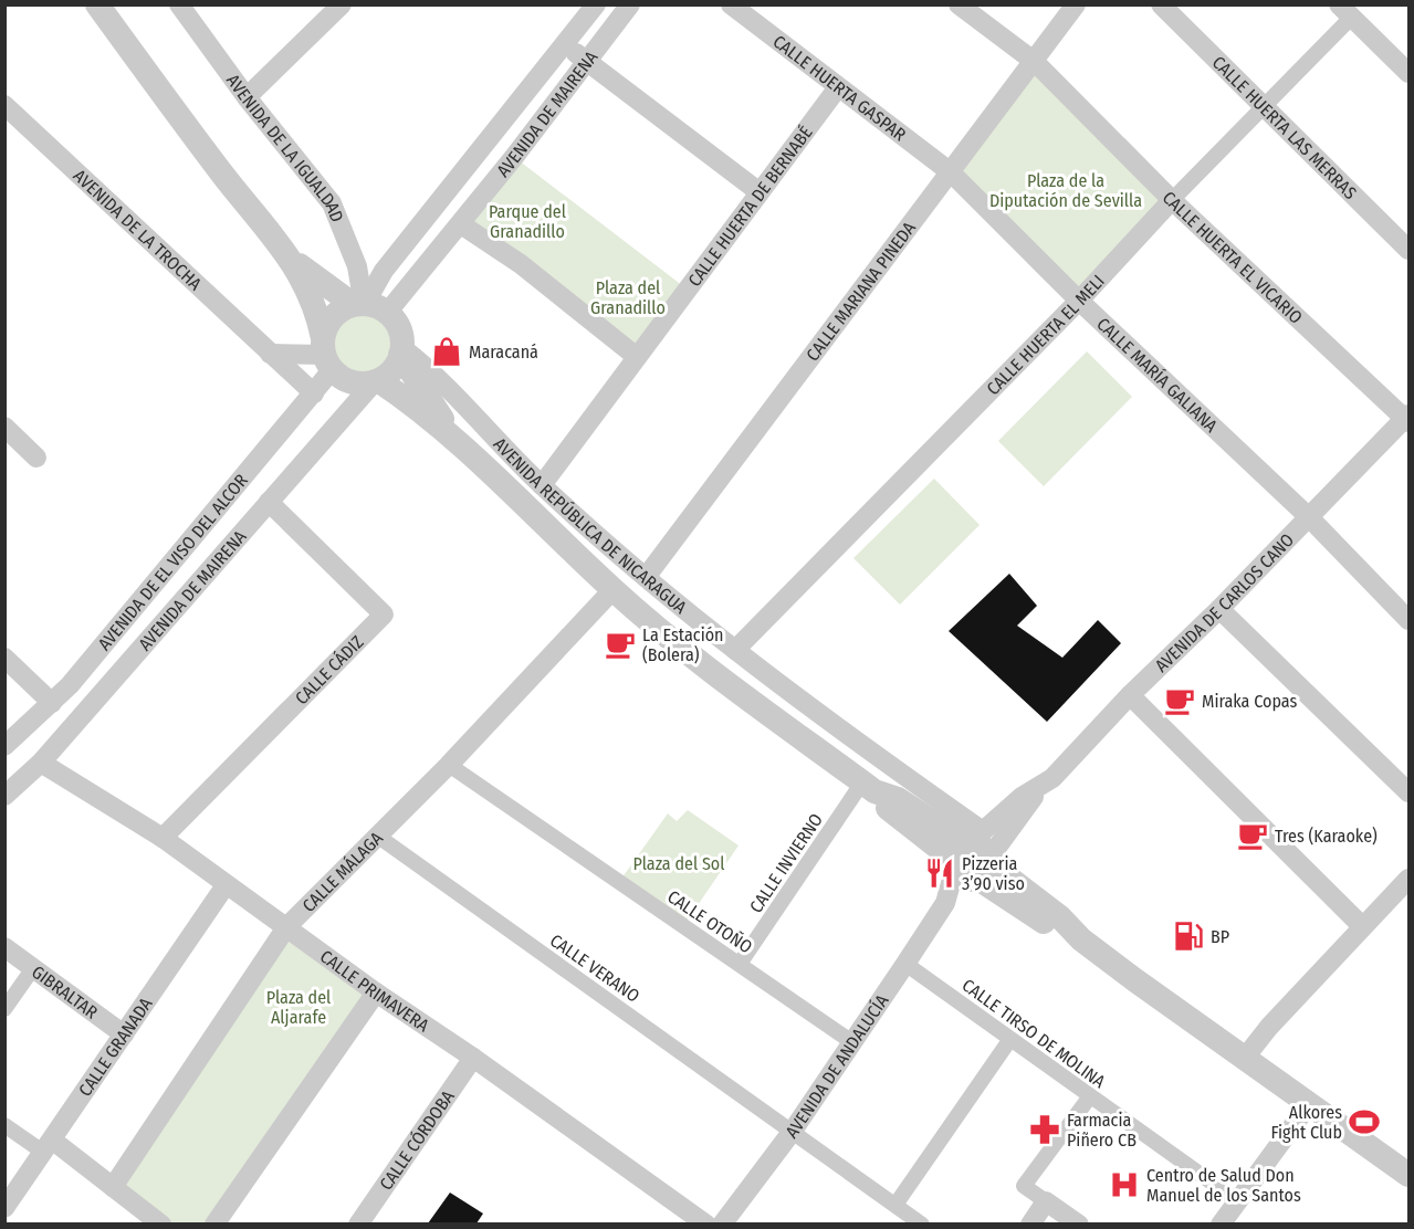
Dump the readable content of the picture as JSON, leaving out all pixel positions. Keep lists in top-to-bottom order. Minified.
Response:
{"streets":{"street":["CALLE HUERTA GASPAR","AVENIDA DE MAIRENA","CALLE HUERTA LAS MERRAS","AVENIDA DE LA IGUALDAD","CALLE HUERTA DE BERNABÉ","AVENIDA DE LA TROCHA","CALLE HUERTA EL VICARIO","CALLE MARIANA PINEDA","CALLE HUERTA EL MELI","CALLE MARÍA GALIANA","AVENIDA REPÚBLICA DE NICARAGUA","AVENIDA DE EL VISO DEL ALCOR","AVENIDA DE CARLOS CANO","CALLE CÁDIZ","CALLE INVIERNO","CALLE MÁLAGA","CALLE OTOÑO","CALLE VERANO","CALLE PRIMAVERA","GIBRALTAR","CALLE TIRSO DE MOLINA","CALLE GRANADA","AVENIDA DE ANDALUCÍA","CALLE CÓRDOBA"]},"crossings":[["CALLE HUERTA GASPAR","CALLE HUERTA DE BERNABÉ"],["CALLE HUERTA GASPAR","CALLE MARIANA PINEDA"],["CALLE HUERTA GASPAR","CALLE MARÍA GALIANA"],["AVENIDA DE MAIRENA","AVENIDA DE LA IGUALDAD"],["AVENIDA DE MAIRENA","AVENIDA REPÚBLICA DE NICARAGUA"],["AVENIDA DE MAIRENA","AVENIDA DE EL VISO DEL ALCOR"],["AVENIDA DE MAIRENA","CALLE CÁDIZ"],["AVENIDA DE MAIRENA","CALLE PRIMAVERA"],["CALLE HUERTA LAS MERRAS","CALLE HUERTA EL MELI"],["AVENIDA DE LA IGUALDAD","AVENIDA REPÚBLICA DE NICARAGUA"],["AVENIDA DE LA IGUALDAD","AVENIDA DE EL VISO DEL ALCOR"],["CALLE HUERTA DE BERNABÉ","AVENIDA REPÚBLICA DE NICARAGUA"],["AVENIDA DE LA TROCHA","AVENIDA DE EL VISO DEL ALCOR"],["CALLE HUERTA EL VICARIO","CALLE MARIANA PINEDA"],["CALLE HUERTA EL VICARIO","CALLE HUERTA EL MELI"],["CALLE HUERTA EL VICARIO","AVENIDA DE CARLOS CANO"],["CALLE MARIANA PINEDA","CALLE MARÍA GALIANA"],["CALLE MARIANA PINEDA","AVENIDA REPÚBLICA DE NICARAGUA"],["CALLE HUERTA EL MELI","CALLE MARÍA GALIANA"],["CALLE HUERTA EL MELI","AVENIDA REPÚBLICA DE NICARAGUA"],["CALLE MARÍA GALIANA","AVENIDA DE CARLOS CANO"],["AVENIDA REPÚBLICA DE NICARAGUA","AVENIDA DE EL VISO DEL ALCOR"],["AVENIDA REPÚBLICA DE NICARAGUA","AVENIDA DE CARLOS CANO"],["AVENIDA REPÚBLICA DE NICARAGUA","CALLE INVIERNO"],["AVENIDA REPÚBLICA DE NICARAGUA","CALLE MÁLAGA"],["AVENIDA REPÚBLICA DE NICARAGUA","AVENIDA DE ANDALUCÍA"],["AVENIDA DE CARLOS CANO","AVENIDA DE ANDALUCÍA"],["CALLE CÁDIZ","CALLE PRIMAVERA"],["CALLE INVIERNO","CALLE OTOÑO"],["CALLE MÁLAGA","CALLE OTOÑO"],["CALLE MÁLAGA","CALLE VERANO"],["CALLE MÁLAGA","CALLE PRIMAVERA"],["CALLE OTOÑO","AVENIDA DE ANDALUCÍA"],["CALLE VERANO","AVENIDA DE ANDALUCÍA"],["CALLE PRIMAVERA","CALLE GRANADA"],["CALLE PRIMAVERA","CALLE CÓRDOBA"],["GIBRALTAR","CALLE GRANADA"],["CALLE TIRSO DE MOLINA","AVENIDA DE ANDALUCÍA"]],"parks":["Plaza de la Diputación de Sevilla","Parque del Granadillo","Plaza del Granadillo","Plaza del Sol","Plaza del Aljarafe"],"places":{"shop":["Maracaná"],"cafe":["La Estación (Bolera)","Miraka Copas","Tres (Karaoke)"],"restaurant":["Pizzeria 3’90 viso"],"fuel station":["BP"],"sports":["Alkores Fight Club"],"pharmacy":["Farmacia Piñero CB"],"hospital":["Centro de Salud Don Manuel de los Santos"]}}
